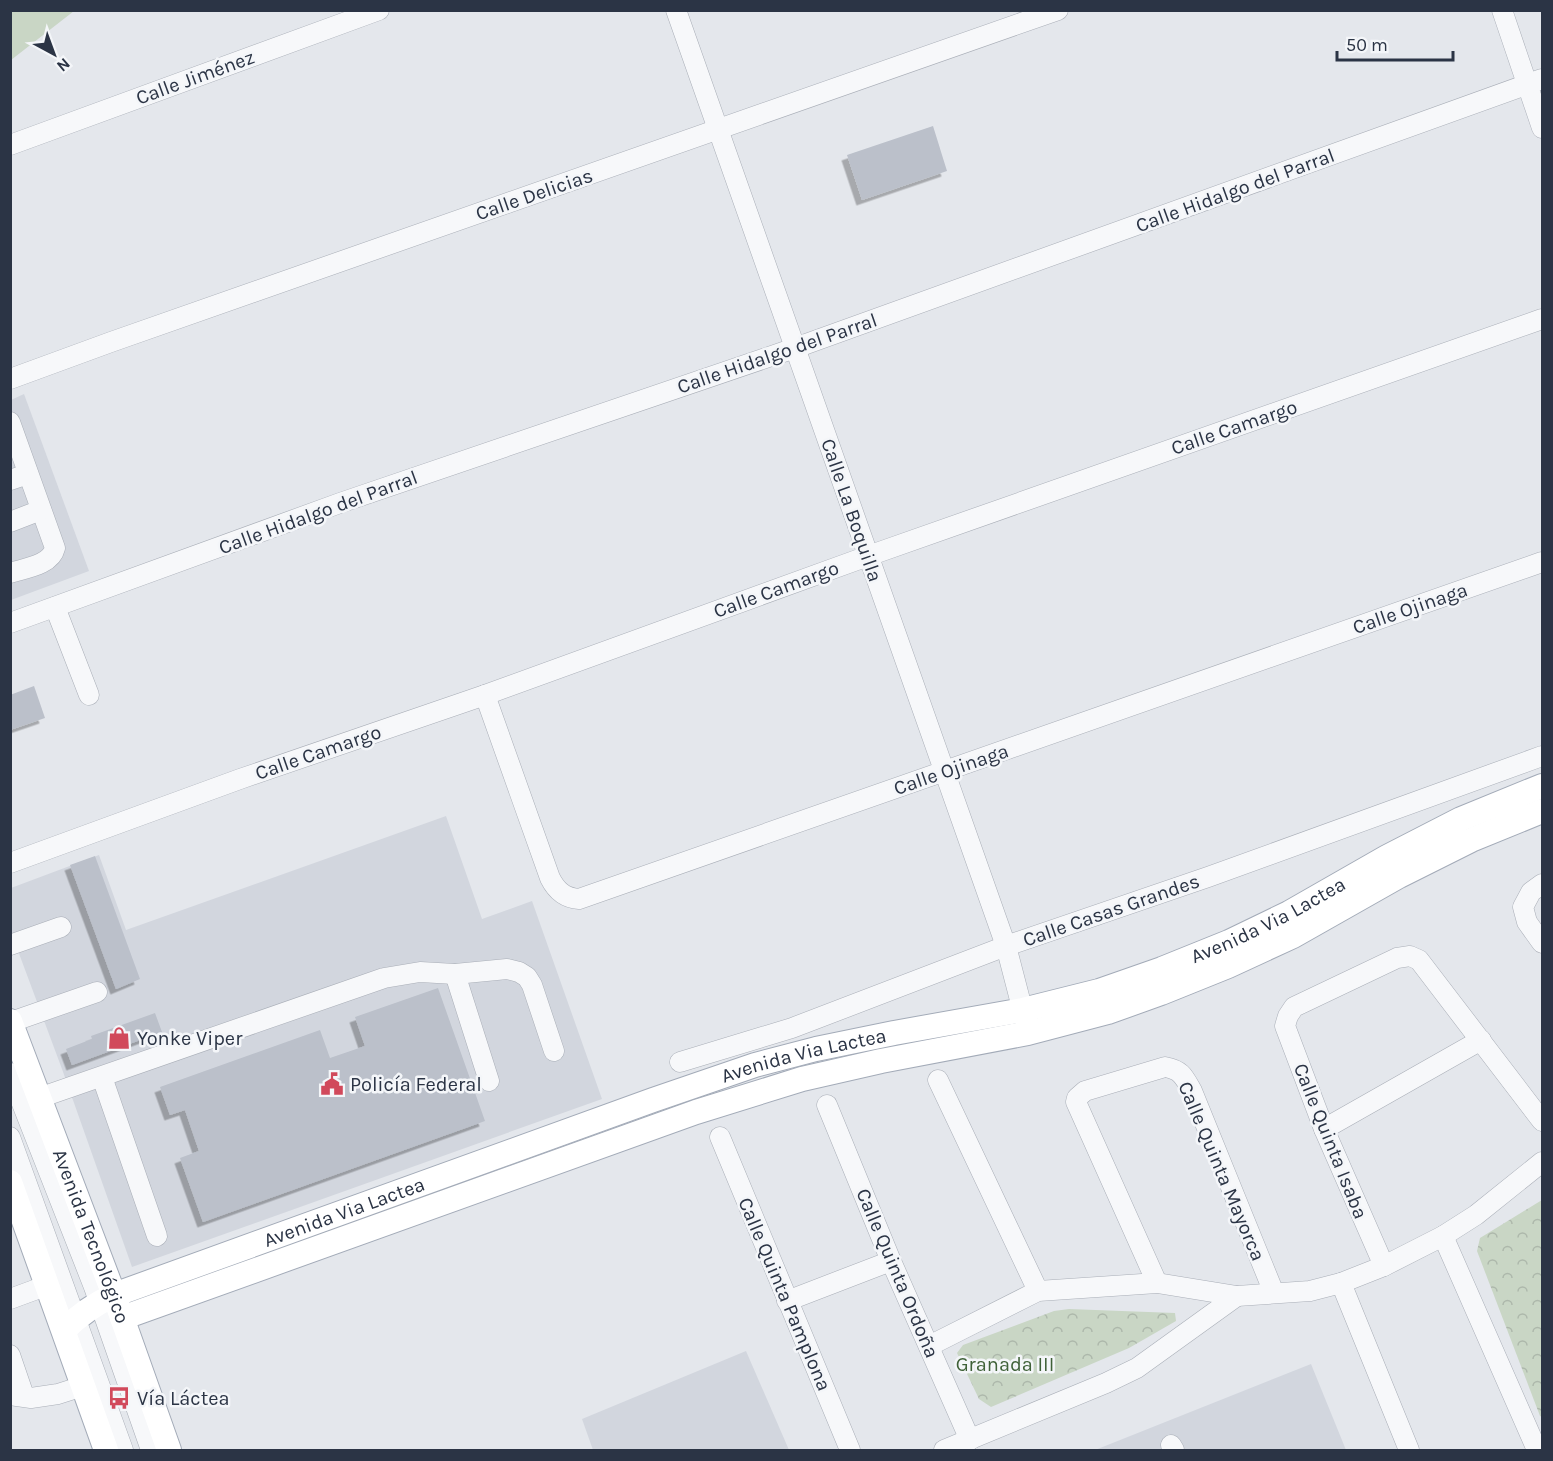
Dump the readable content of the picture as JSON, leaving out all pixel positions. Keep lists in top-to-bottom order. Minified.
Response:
{"streets":{"main road":["Avenida Via Lactea","Avenida Tecnológico"],"street":["Calle Jiménez","Calle Hidalgo del Parral","Calle Delicias","Calle Camargo","Calle La Boquilla","Calle Ojinaga","Calle Casas Grandes","Calle Quinta Isaba","Calle Quinta Mayorca","Calle Quinta Ordoña","Calle Quinta Pamplona"]},"crossings":[["Calle Hidalgo del Parral","Calle La Boquilla"],["Calle Delicias","Calle La Boquilla"],["Calle Camargo","Calle La Boquilla"],["Calle Camargo","Calle Ojinaga"],["Calle La Boquilla","Calle Ojinaga"],["Calle La Boquilla","Calle Casas Grandes"],["Calle La Boquilla","Avenida Via Lactea"],["Avenida Via Lactea","Avenida Tecnológico"]],"parks":["Granada III"],"places":{"shop":["Yonke Viper"],"public building":["Policía Federal"],"bus stop":["Vía Láctea"]},"scale_bar":"50 m","north":"bottom right"}
